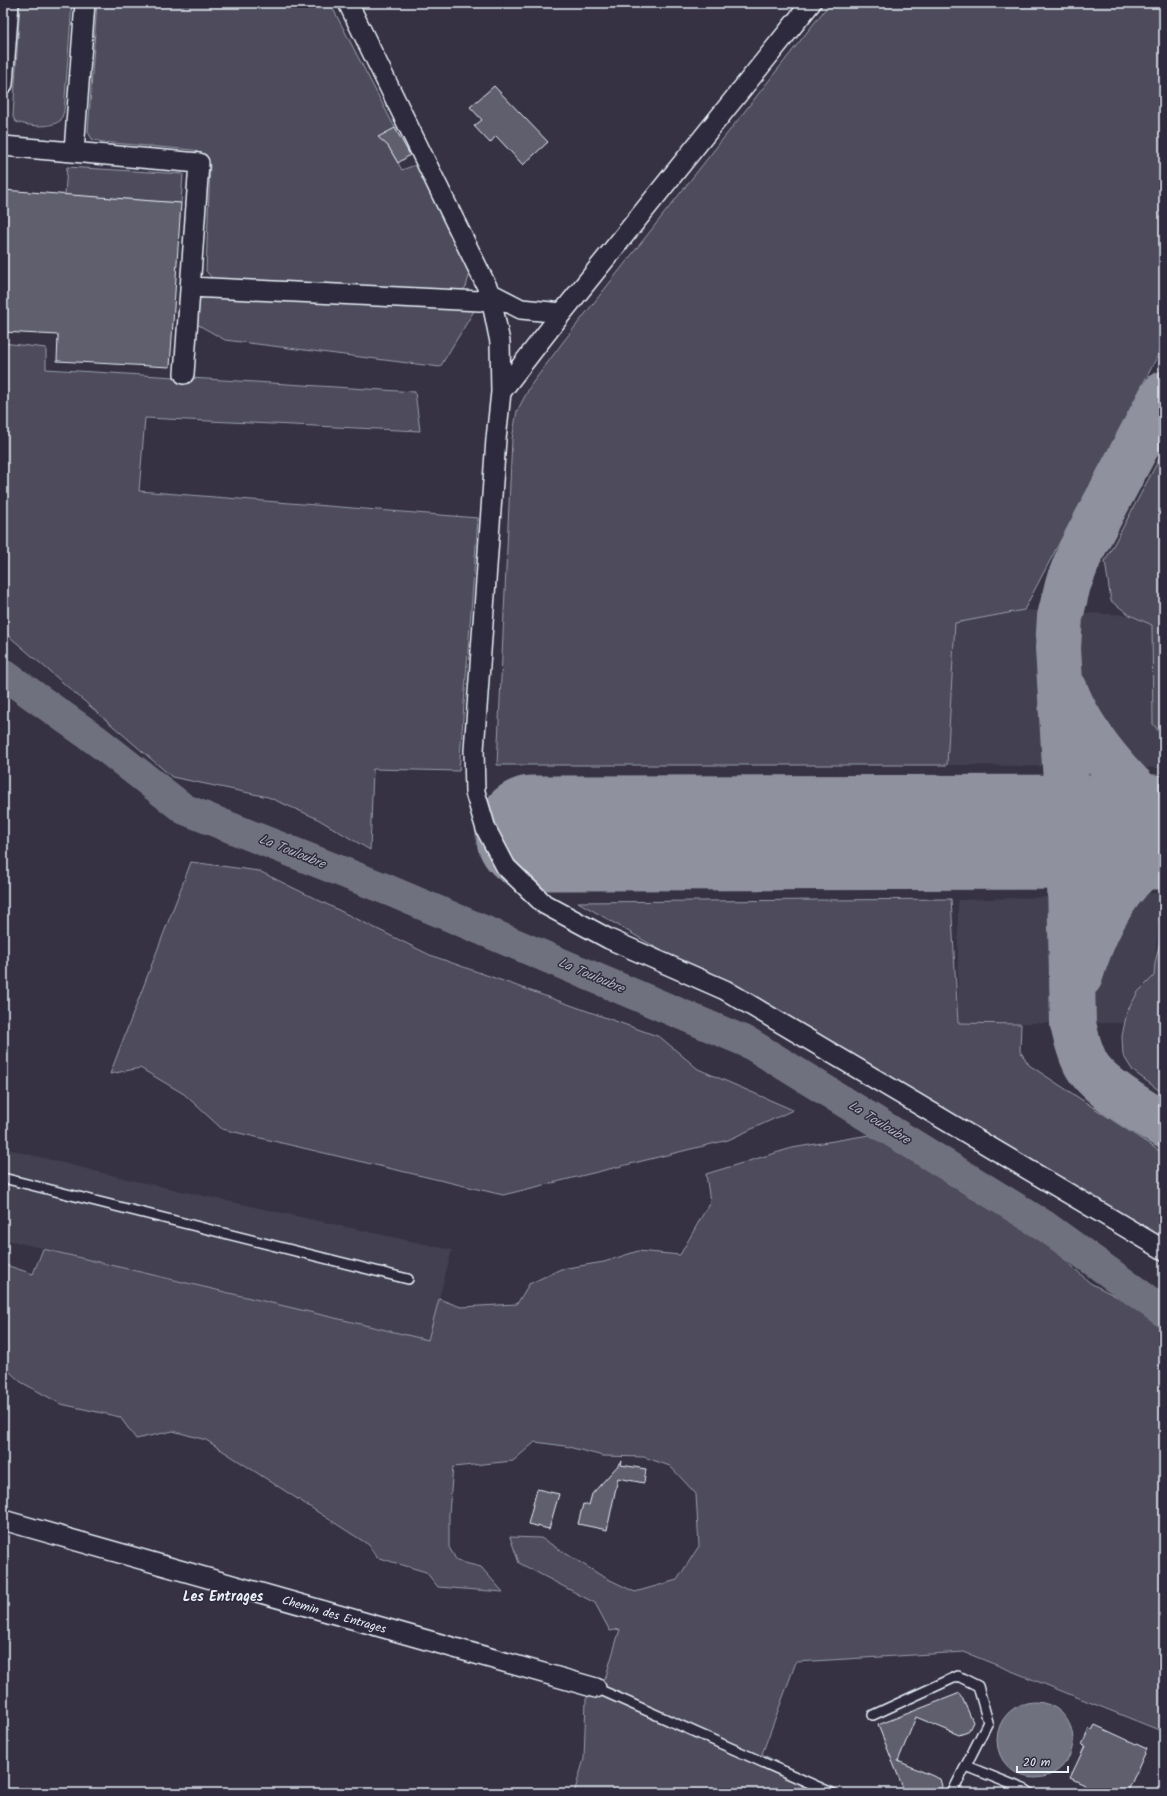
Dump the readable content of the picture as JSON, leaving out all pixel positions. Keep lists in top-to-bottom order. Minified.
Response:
{"streets":{"street":["Chemin des Entrages"]},"districts":["Les Entrages"],"water":["La Touloubre"],"scale_bar":"20 m"}
